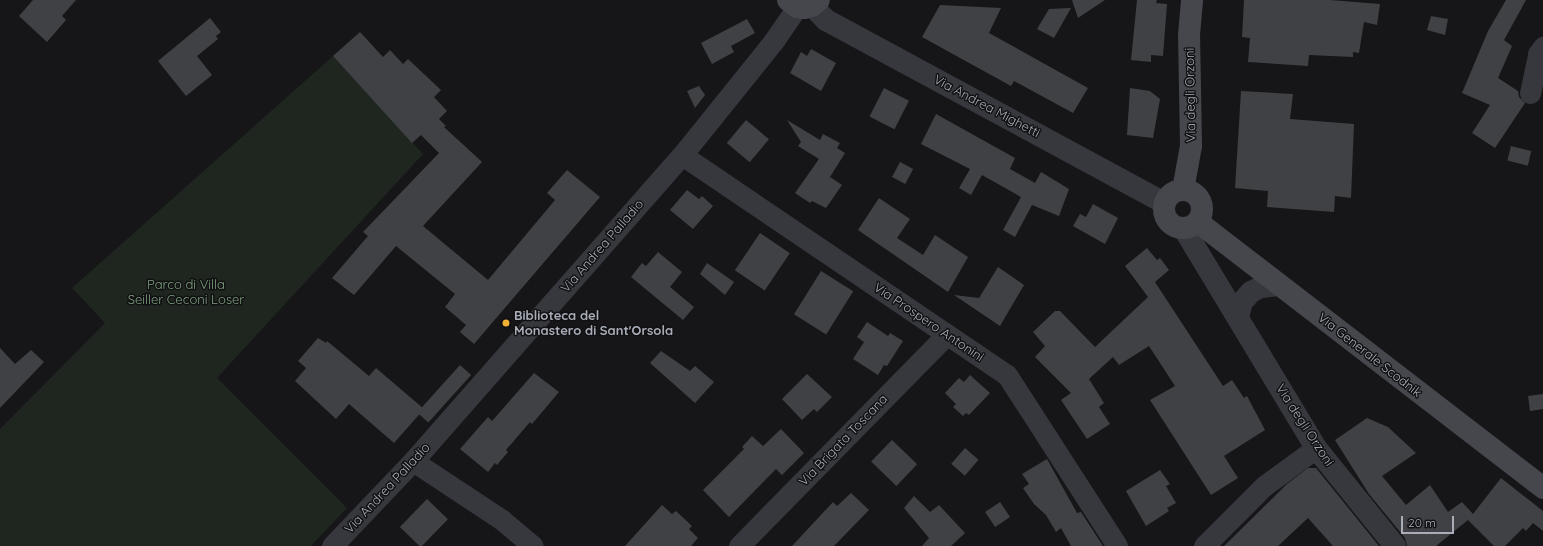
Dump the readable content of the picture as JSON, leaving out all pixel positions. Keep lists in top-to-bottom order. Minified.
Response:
{"streets":{"main road":["Via degli Orzoni","Via Generale Scodnik"],"street":["Via Andrea Mighetti","Via Andrea Palladio","Via Prospero Antonini","Via Brigata Toscana"]},"crossings":[["Via degli Orzoni","Via Andrea Mighetti"],["Via degli Orzoni","Via Generale Scodnik"],["Via Andrea Mighetti","Via Andrea Palladio"],["Via Andrea Mighetti","Via Generale Scodnik"],["Via Andrea Palladio","Via Prospero Antonini"],["Via Prospero Antonini","Via Brigata Toscana"]],"parks":["Parco di Villa Seiller Ceconi Loser"],"places":["Biblioteca del Monastero di Sant'Orsola"],"scale_bar":"20 m"}
